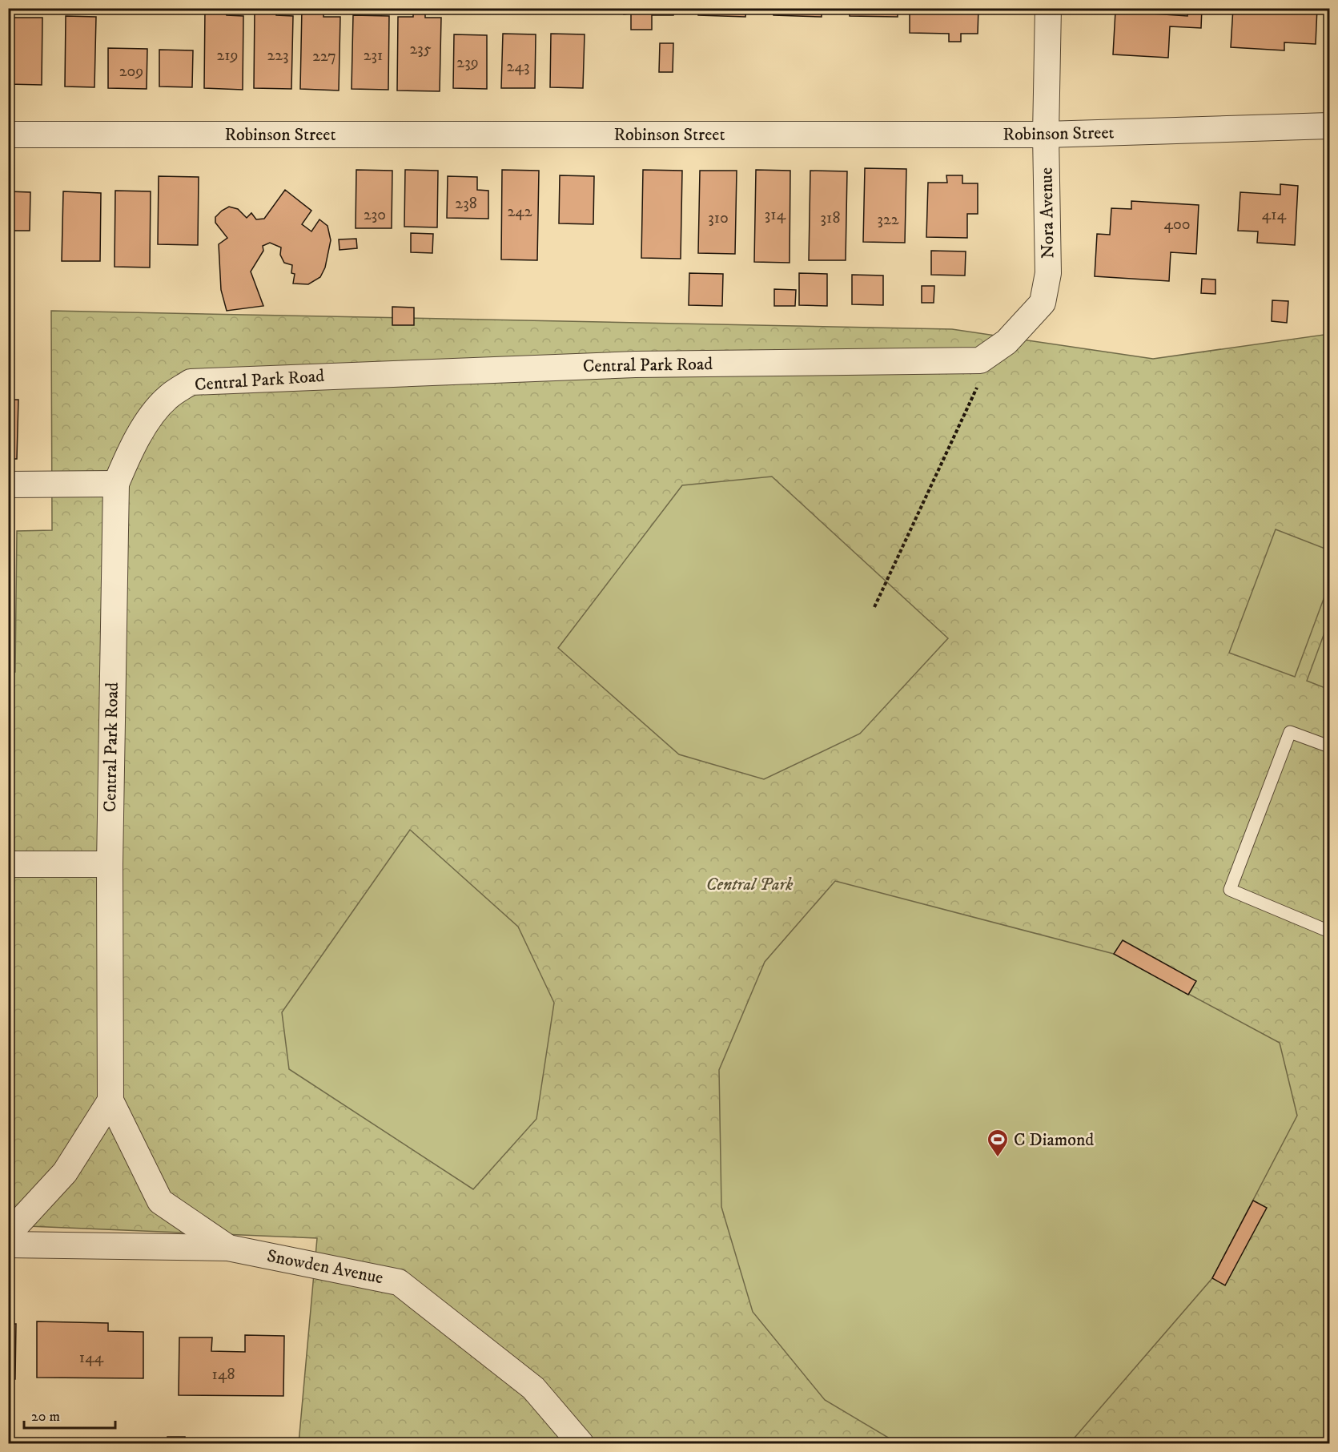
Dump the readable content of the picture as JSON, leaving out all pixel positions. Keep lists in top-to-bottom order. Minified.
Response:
{"streets":{"street":["Robinson Street","Nora Avenue","Central Park Road","Snowden Avenue"]},"crossings":[["Robinson Street","Nora Avenue"],["Nora Avenue","Central Park Road"],["Central Park Road","Snowden Avenue"]],"parks":["Central Park"],"places":{"sports":["C Diamond"]},"house_numbers":["235","219","223","231","227","239","243","209","238","242","230","314","414","310","318","322","400","144","148"],"scale_bar":"20 m"}
